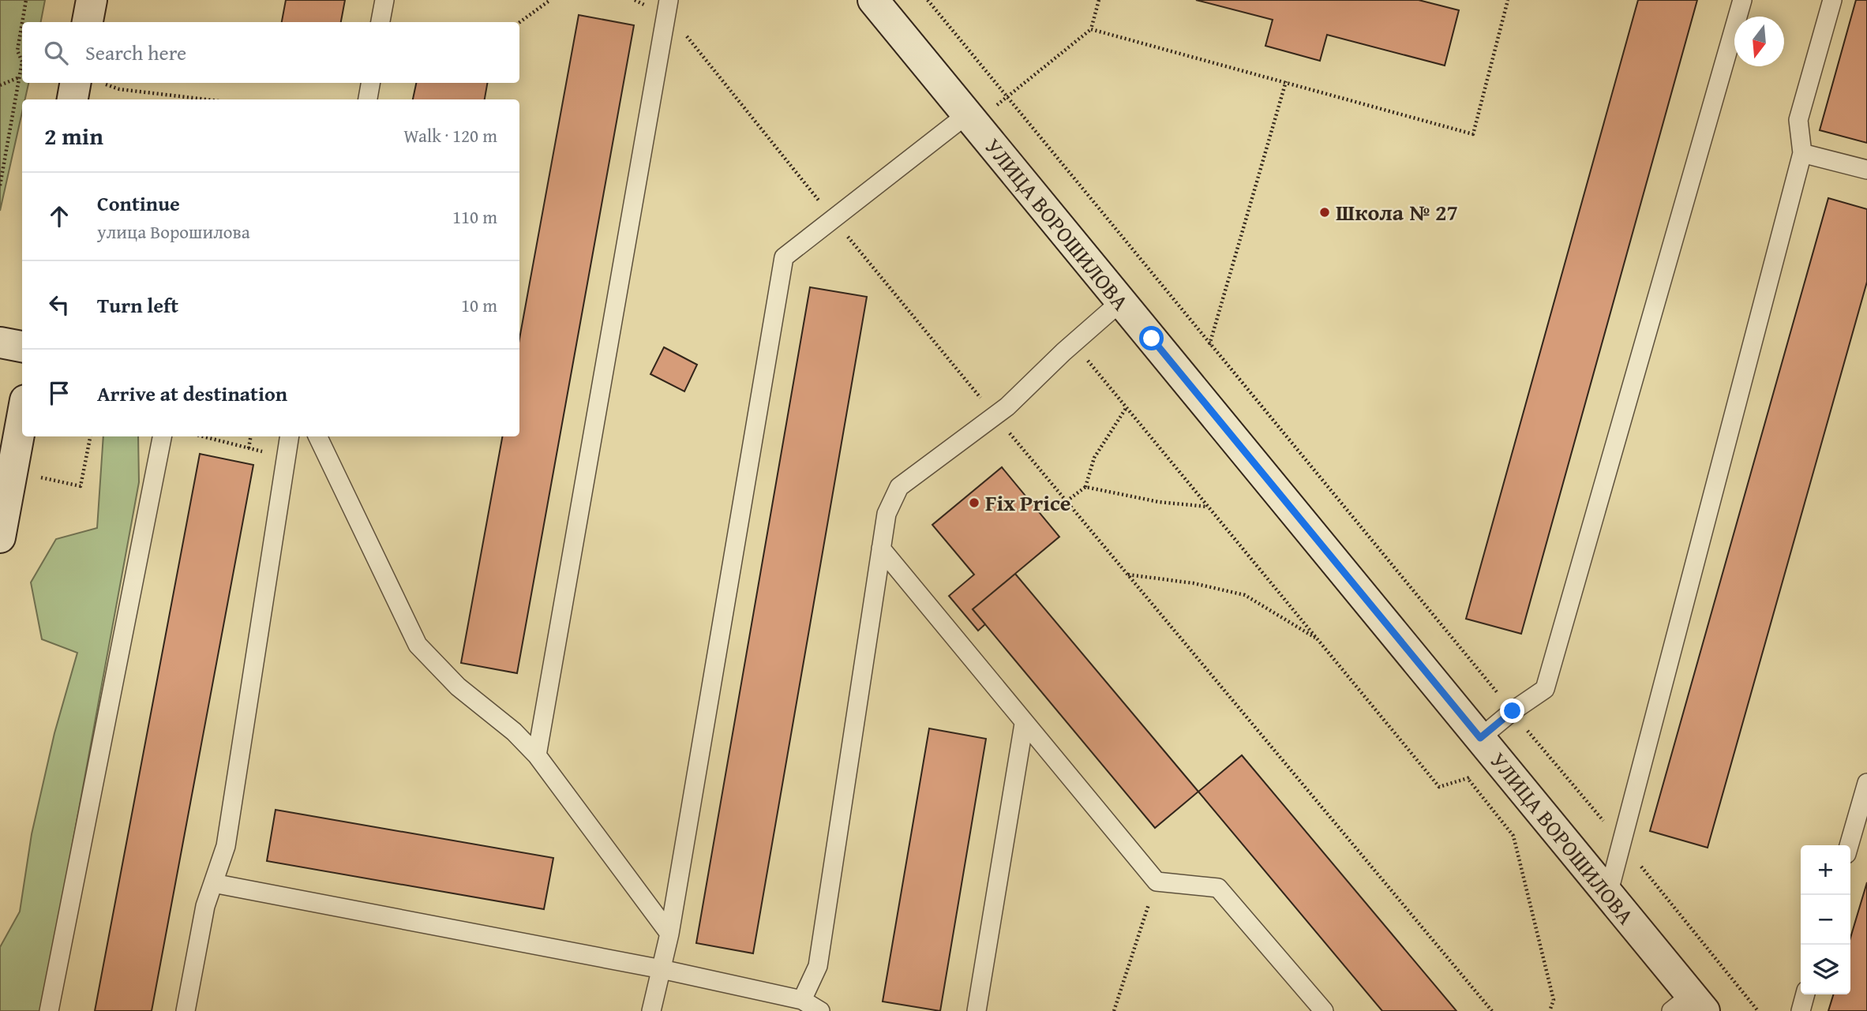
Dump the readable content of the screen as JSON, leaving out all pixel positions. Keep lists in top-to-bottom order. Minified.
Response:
{"streets":{"main road":["УЛИЦА ВОРОШИЛОВА"]},"places":["Школа № 27","Fix Price"],"north":"bottom","page":{"search":"Search here","heading":["2 min","Walk · 120 m"],"list":[["Continue","улица Ворошилова","110 m"],["Turn left","10 m"],"Arrive at destination"],"map_buttons":["+","−"]}}
